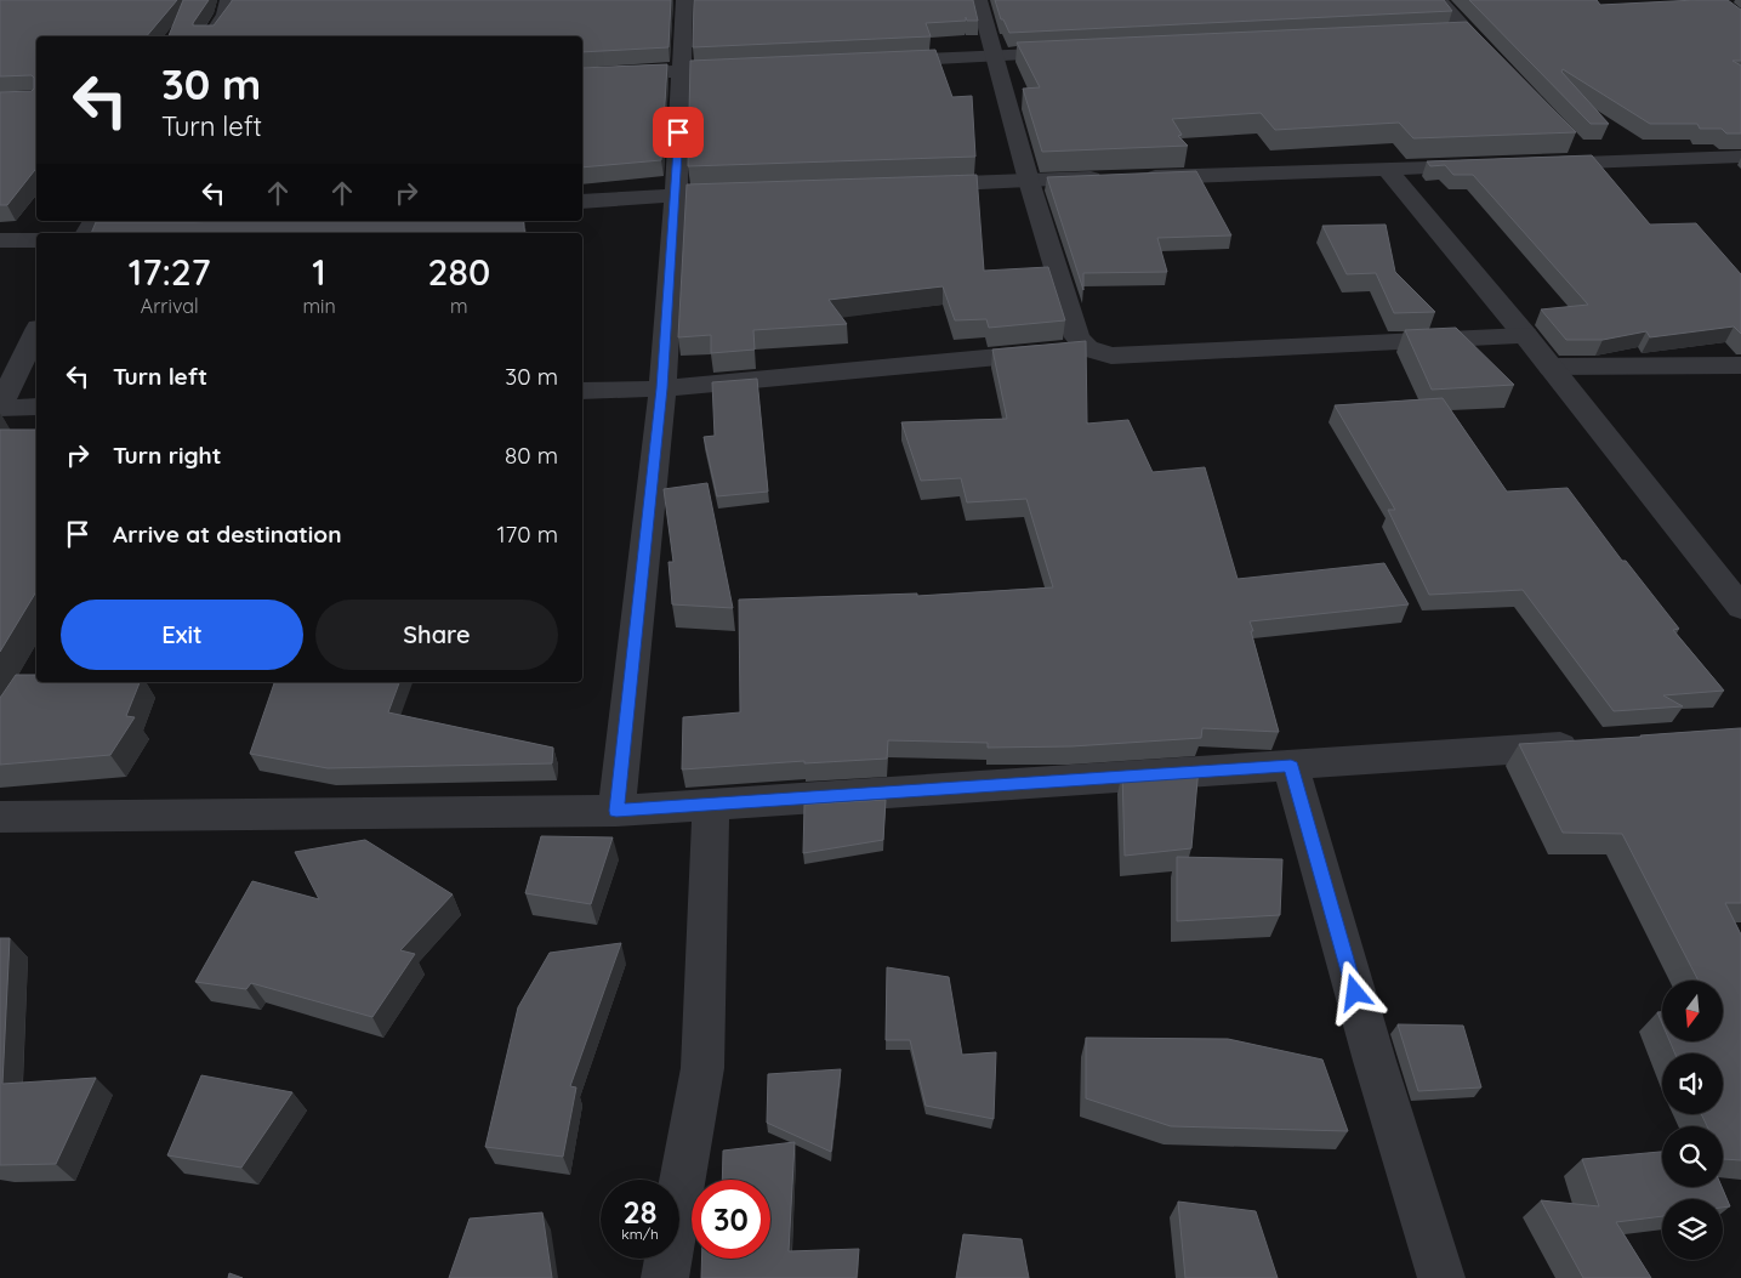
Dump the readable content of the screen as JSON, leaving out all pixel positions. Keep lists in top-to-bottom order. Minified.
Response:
{"north":"bottom","page":{"turn":["30 m","Turn left"],"eta":["17:27","Arrival","1","min","280","m"],"list":[{"name":"Turn left","value":"30 m"},{"name":"Turn right","value":"80 m"},{"name":"Arrive at destination","value":"170 m"}],"buttons":["Exit","Share"],"speed":"28 km/h","limit":"30"}}
